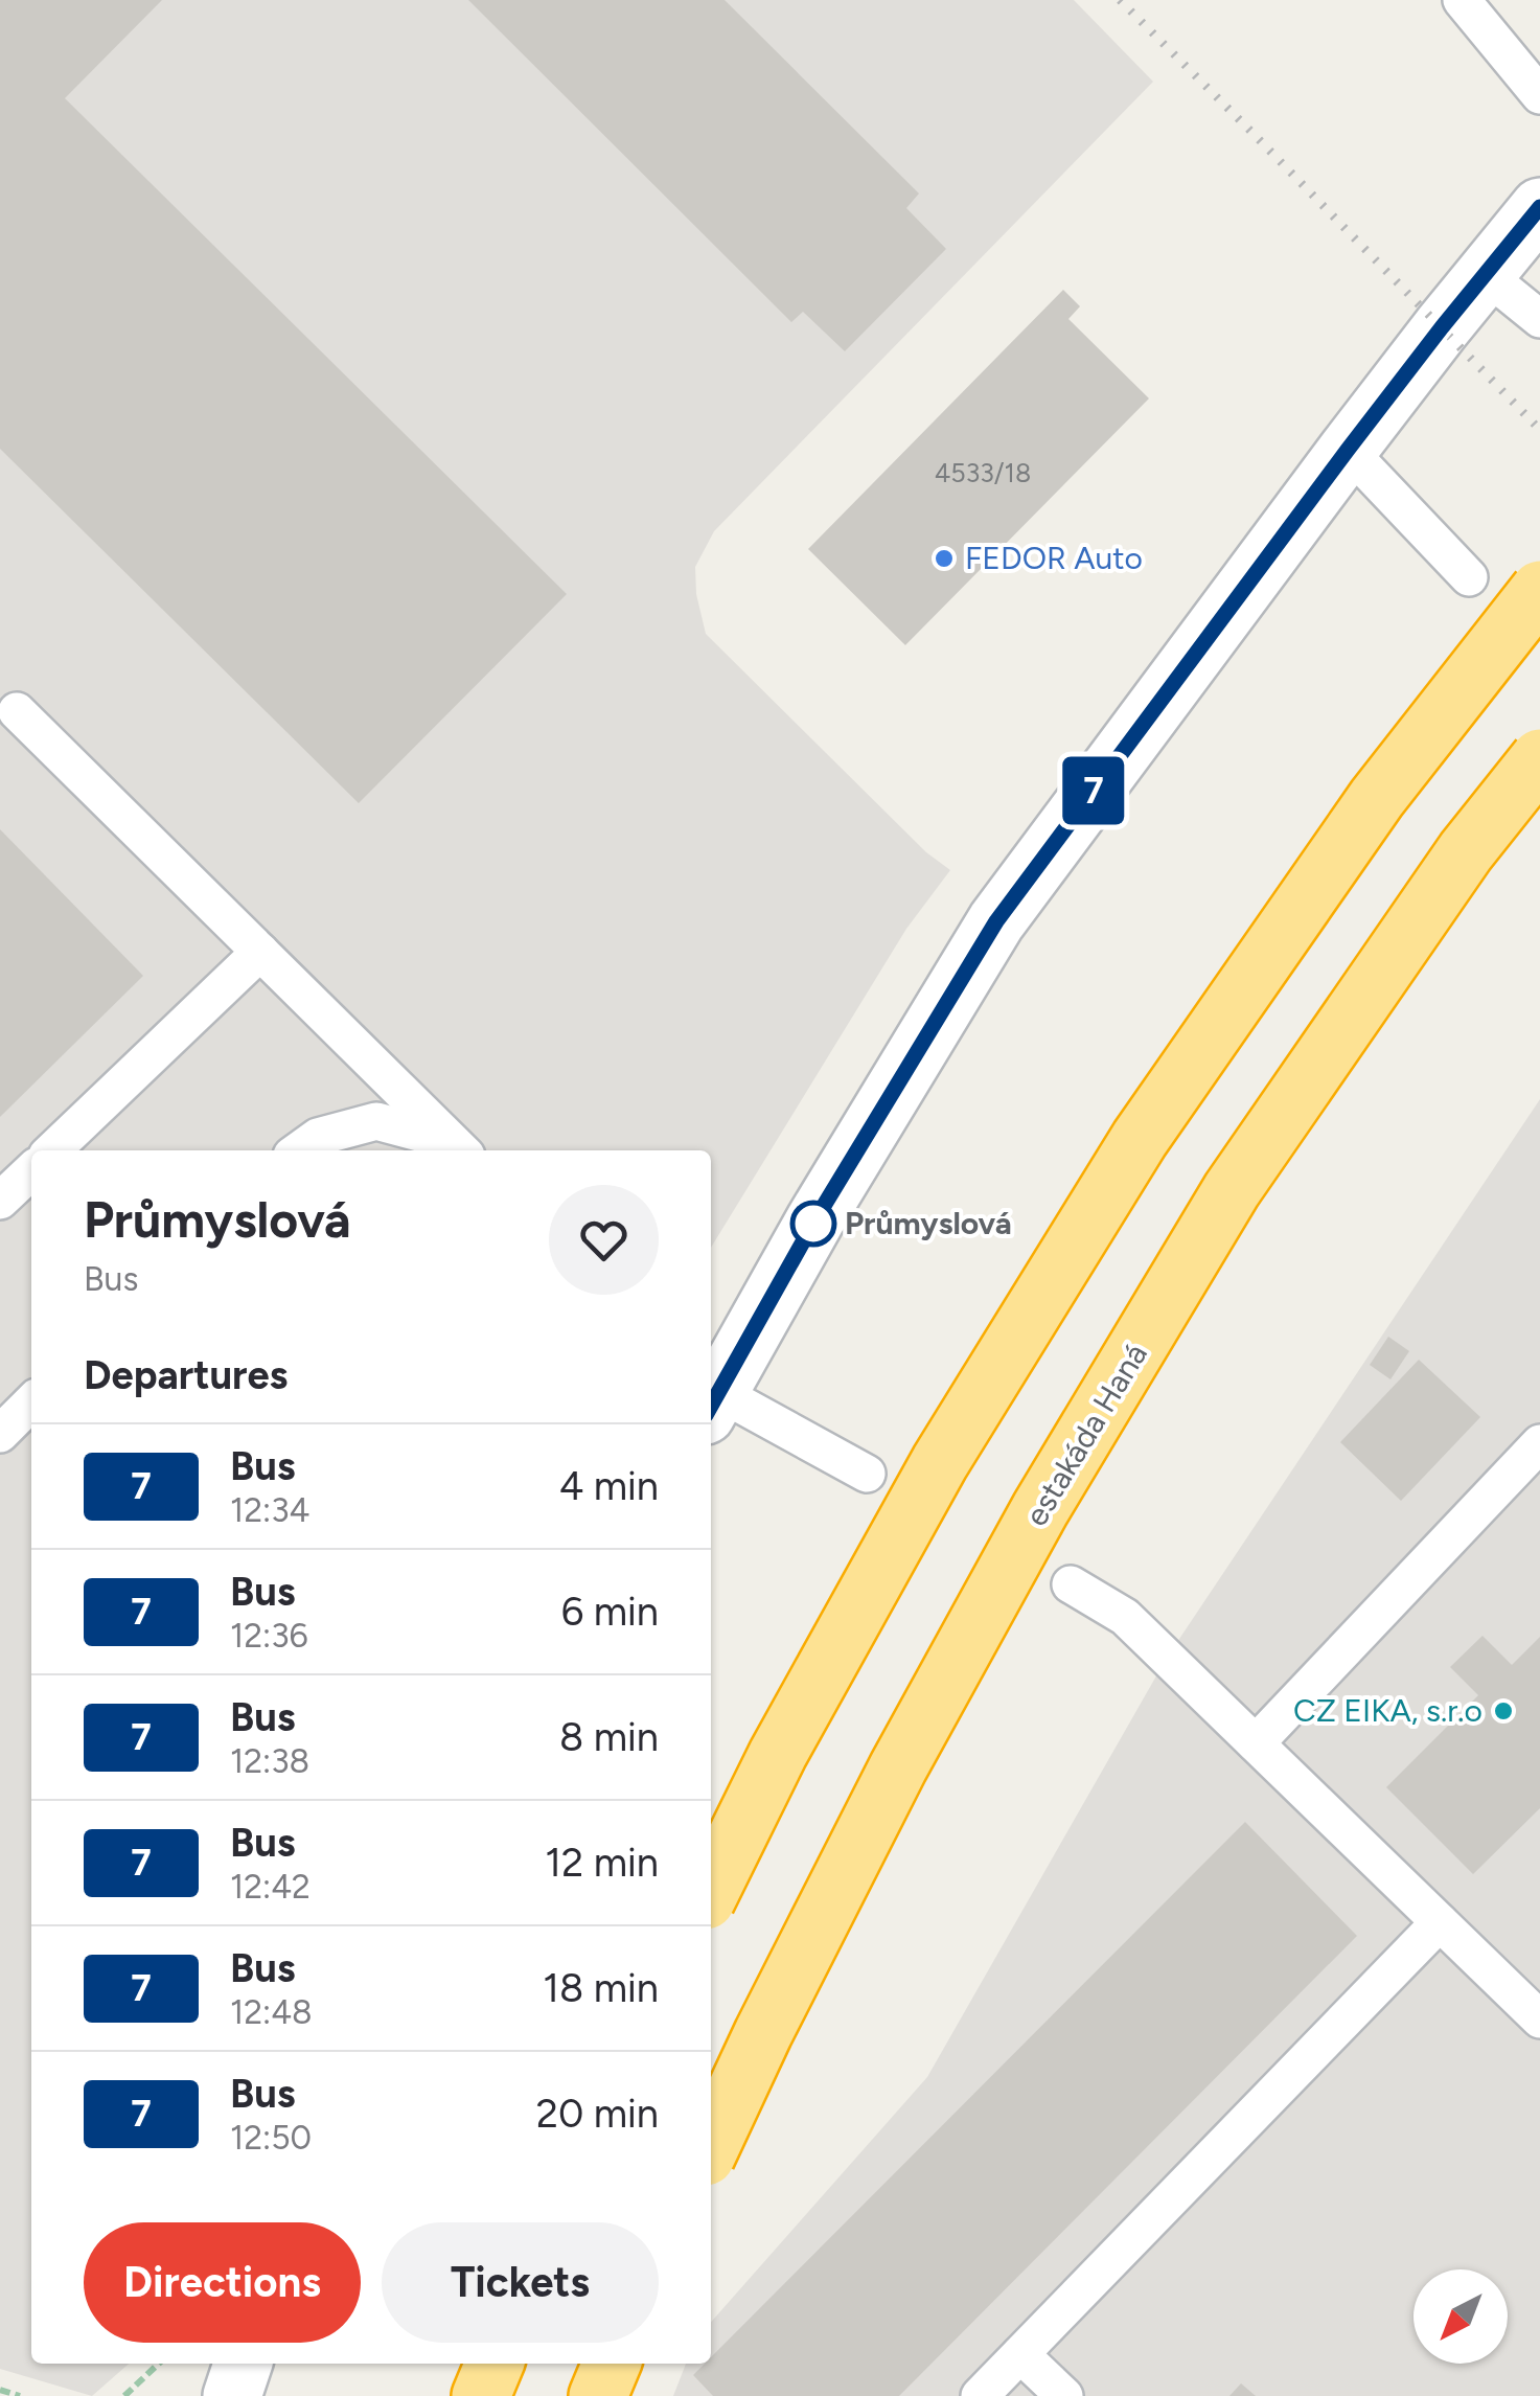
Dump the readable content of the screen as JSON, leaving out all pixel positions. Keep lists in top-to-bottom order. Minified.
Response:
{"streets":{"highway":["estakáda Haná"]},"places":["FEDOR Auto","Průmyslová","CZ EIKA, s.r.o"],"lines":["bus line 7"],"house_numbers":["4533/18"],"north":"bottom left","page":{"on_map":"7","heading":[["Průmyslová","Bus"],"Departures"],"list":[{"mark":"7","name":"Bus","note":"12:34","value":"4 min"},{"mark":"7","name":"Bus","note":"12:36","value":"6 min"},{"mark":"7","name":"Bus","note":"12:38","value":"8 min"},{"mark":"7","name":"Bus","note":"12:42","value":"12 min"},{"mark":"7","name":"Bus","note":"12:48","value":"18 min"},{"mark":"7","name":"Bus","note":"12:50","value":"20 min"}],"buttons":["Directions","Tickets"]}}
